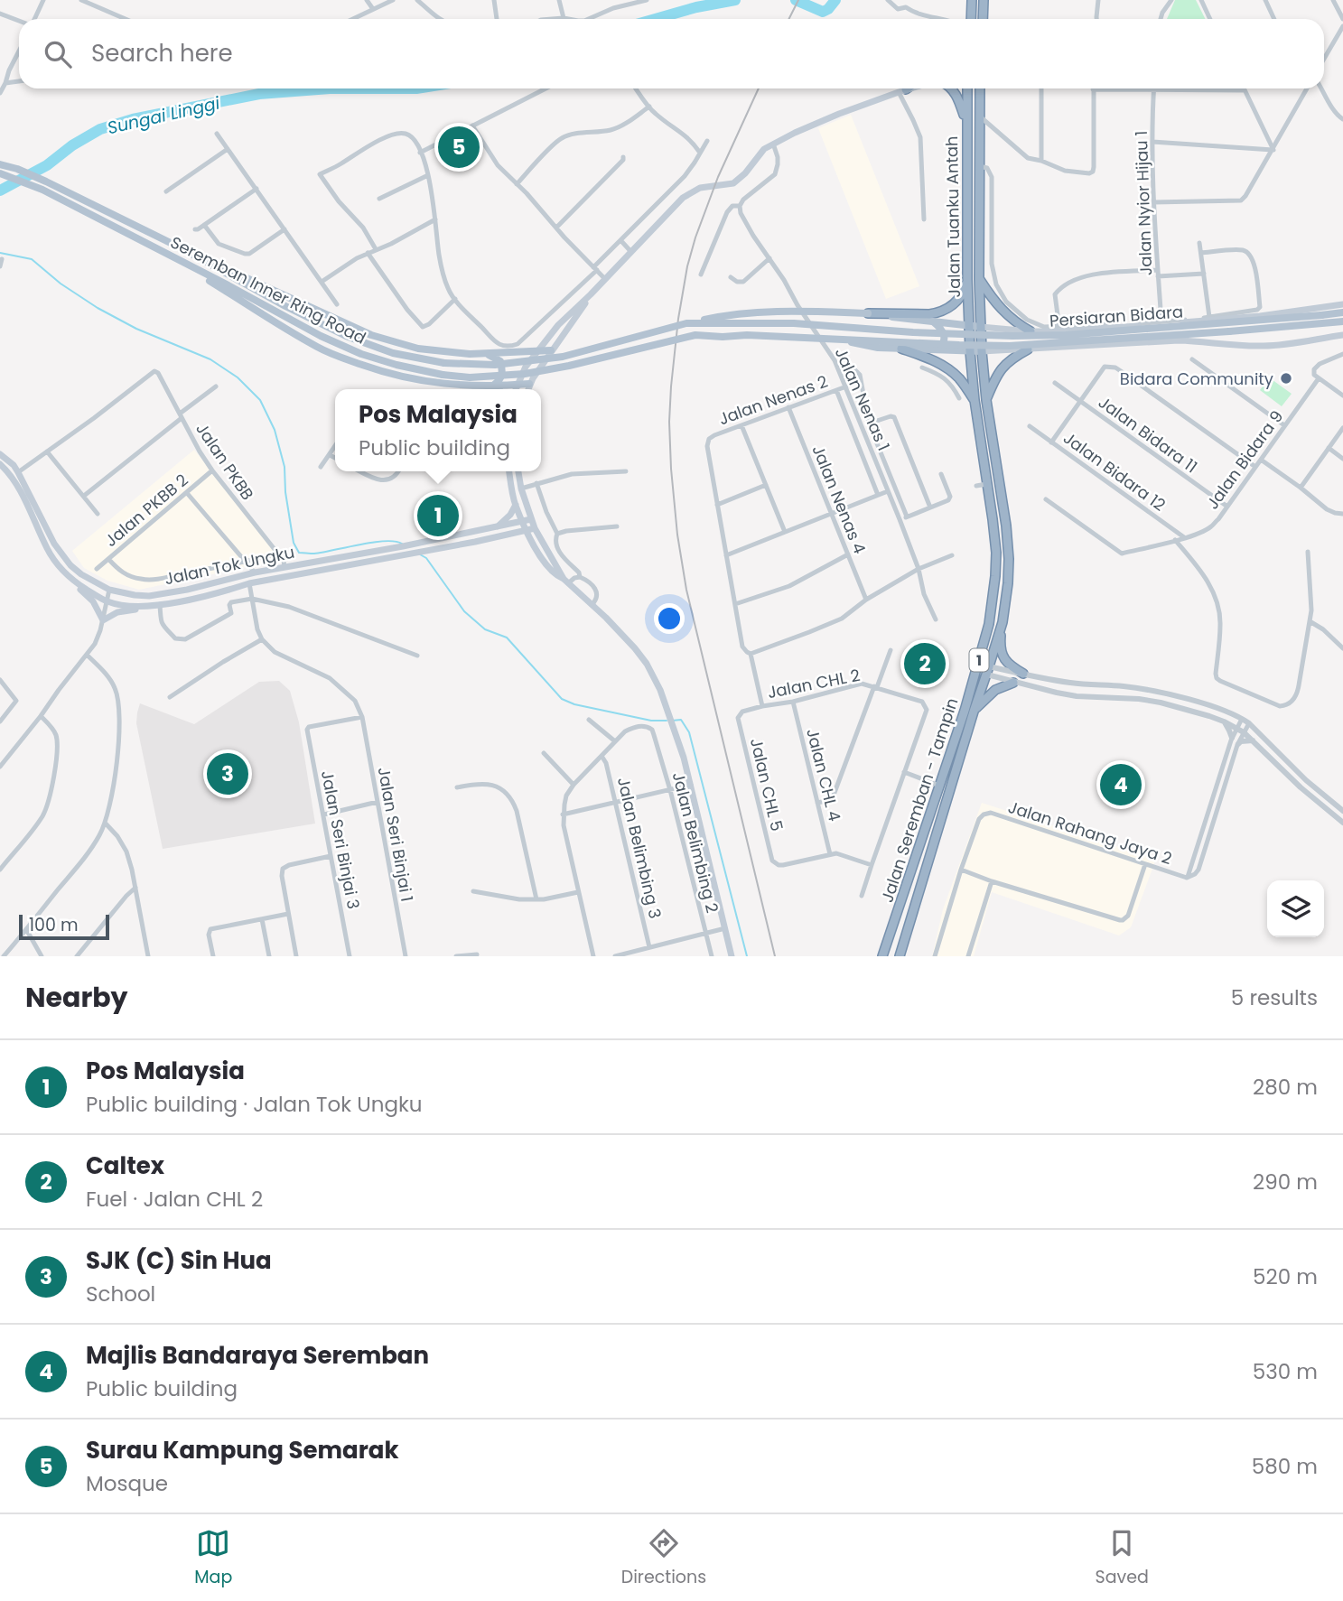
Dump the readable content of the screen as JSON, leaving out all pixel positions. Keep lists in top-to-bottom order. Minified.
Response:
{"streets":{"highway":["Jalan Tuanku Antah","1","Jalan Seremban - Tampin"],"main road":["Seremban Inner Ring Road","Persiaran Bidara","Jalan Tok Ungku"],"street":["Jalan Nyior Hijau 1","Jalan Nenas 1","Jalan Nenas 2","Jalan Bidara 11","Jalan Bidara 9","Jalan PKBB","Jalan Bidara 12","Jalan Nenas 4","Jalan PKBB 2","Jalan CHL 2","Jalan CHL 4","Jalan CHL 5","Jalan Rahang Jaya 2","Jalan Seri Binjai 1","Jalan Seri Binjai 3","Jalan Belimbing 2","Jalan Belimbing 3"]},"crossings":[["Jalan Tuanku Antah","Persiaran Bidara"],["Jalan Tuanku Antah","Jalan Seremban - Tampin"],["Seremban Inner Ring Road","Persiaran Bidara"],["Persiaran Bidara","Jalan Seremban - Tampin"],["Jalan Nenas 1","Jalan Nenas 2"],["Jalan Nenas 2","Jalan Nenas 4"],["Jalan Bidara 11","Jalan Bidara 9"],["Jalan Bidara 9","Jalan Bidara 12"],["Jalan PKBB","Jalan PKBB 2"],["Jalan PKBB","Jalan Tok Ungku"],["Jalan CHL 2","Jalan CHL 4"],["Jalan CHL 2","Jalan CHL 5"],["Jalan CHL 4","Jalan CHL 5"],["Jalan Seri Binjai 1","Jalan Seri Binjai 3"]],"water":["Sungai Linggi"],"places":["Bidara Community"],"scale_bar":"100 m","page":{"search":"Search here","pins":["5","1","2","3","4"],"popup":["Pos Malaysia","Public building"],"scale":"100 m","heading":["Nearby","5 results"],"list":[{"mark":"1","name":"Pos Malaysia","note":"Public building · Jalan Tok Ungku","value":"280 m"},{"mark":"2","name":"Caltex","note":"Fuel · Jalan CHL 2","value":"290 m"},{"mark":"3","name":"SJK (C) Sin Hua","note":"School","value":"520 m"},{"mark":"4","name":"Majlis Bandaraya Seremban","note":"Public building","value":"530 m"},{"mark":"5","name":"Surau Kampung Semarak","note":"Mosque","value":"580 m"}],"nav":["Map","Directions","Saved"]}}
